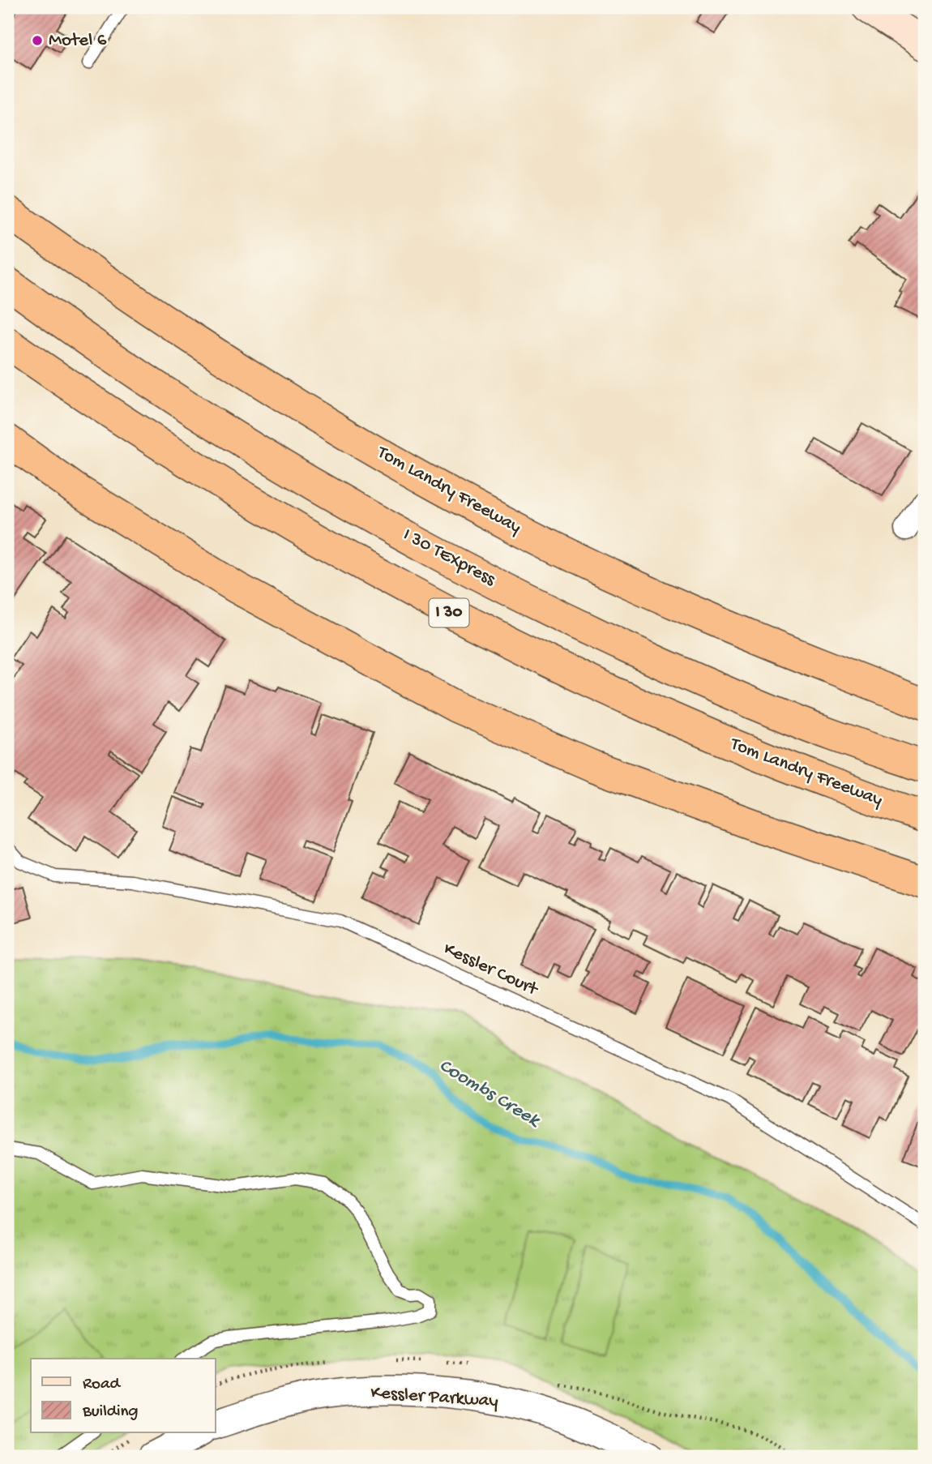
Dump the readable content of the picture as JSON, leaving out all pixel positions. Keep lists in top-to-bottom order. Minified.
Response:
{"streets":{"highway":["Tom Landry Freeway","I 30 TEXpress","I 30"],"street":["Kessler Parkway"],"lane":["Kessler Court"]},"water":["Coombs Creek"],"places":["Motel 6"],"legend":["Road","Building"]}
